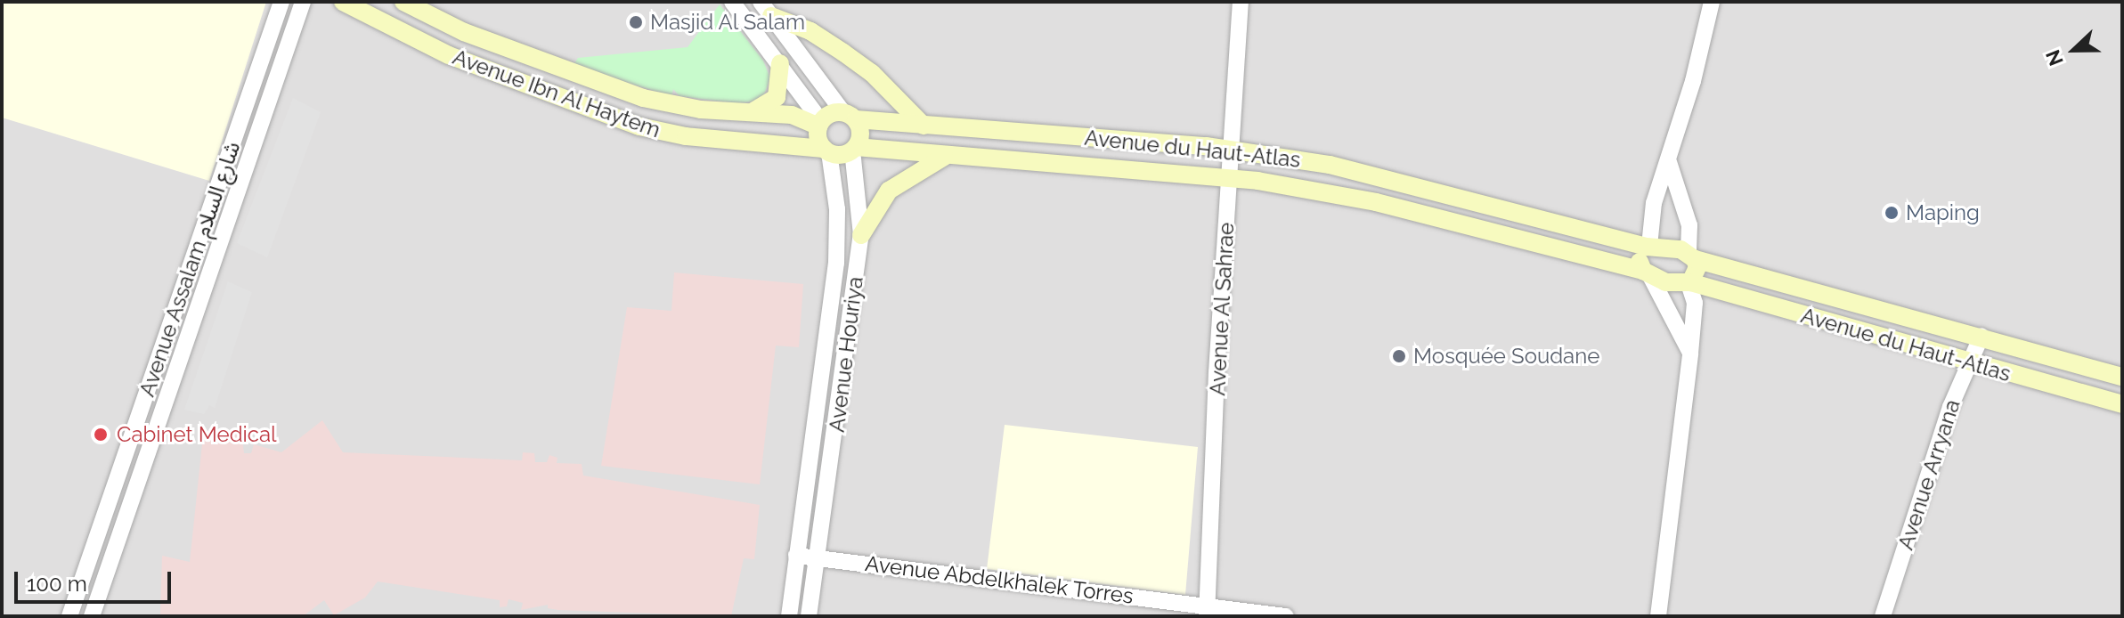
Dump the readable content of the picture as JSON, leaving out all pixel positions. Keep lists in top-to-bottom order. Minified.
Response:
{"streets":{"main road":["Avenue Ibn Al Haytem","Avenue du Haut-Atlas"],"street":["Avenue Assalam شارع السلام","Avenue Al Sahrae","Avenue Houriya","Avenue Arryana","Avenue Abdelkhalek Torres"]},"crossings":[["Avenue Ibn Al Haytem","Avenue du Haut-Atlas"],["Avenue Ibn Al Haytem","Avenue Houriya"],["Avenue du Haut-Atlas","Avenue Al Sahrae"],["Avenue du Haut-Atlas","Avenue Houriya"],["Avenue du Haut-Atlas","Avenue Arryana"],["Avenue Al Sahrae","Avenue Abdelkhalek Torres"],["Avenue Houriya","Avenue Abdelkhalek Torres"]],"places":["Masjid Al Salam","Maping","Mosquée Soudane","Cabinet Medical"],"scale_bar":"100 m","north":"left"}
